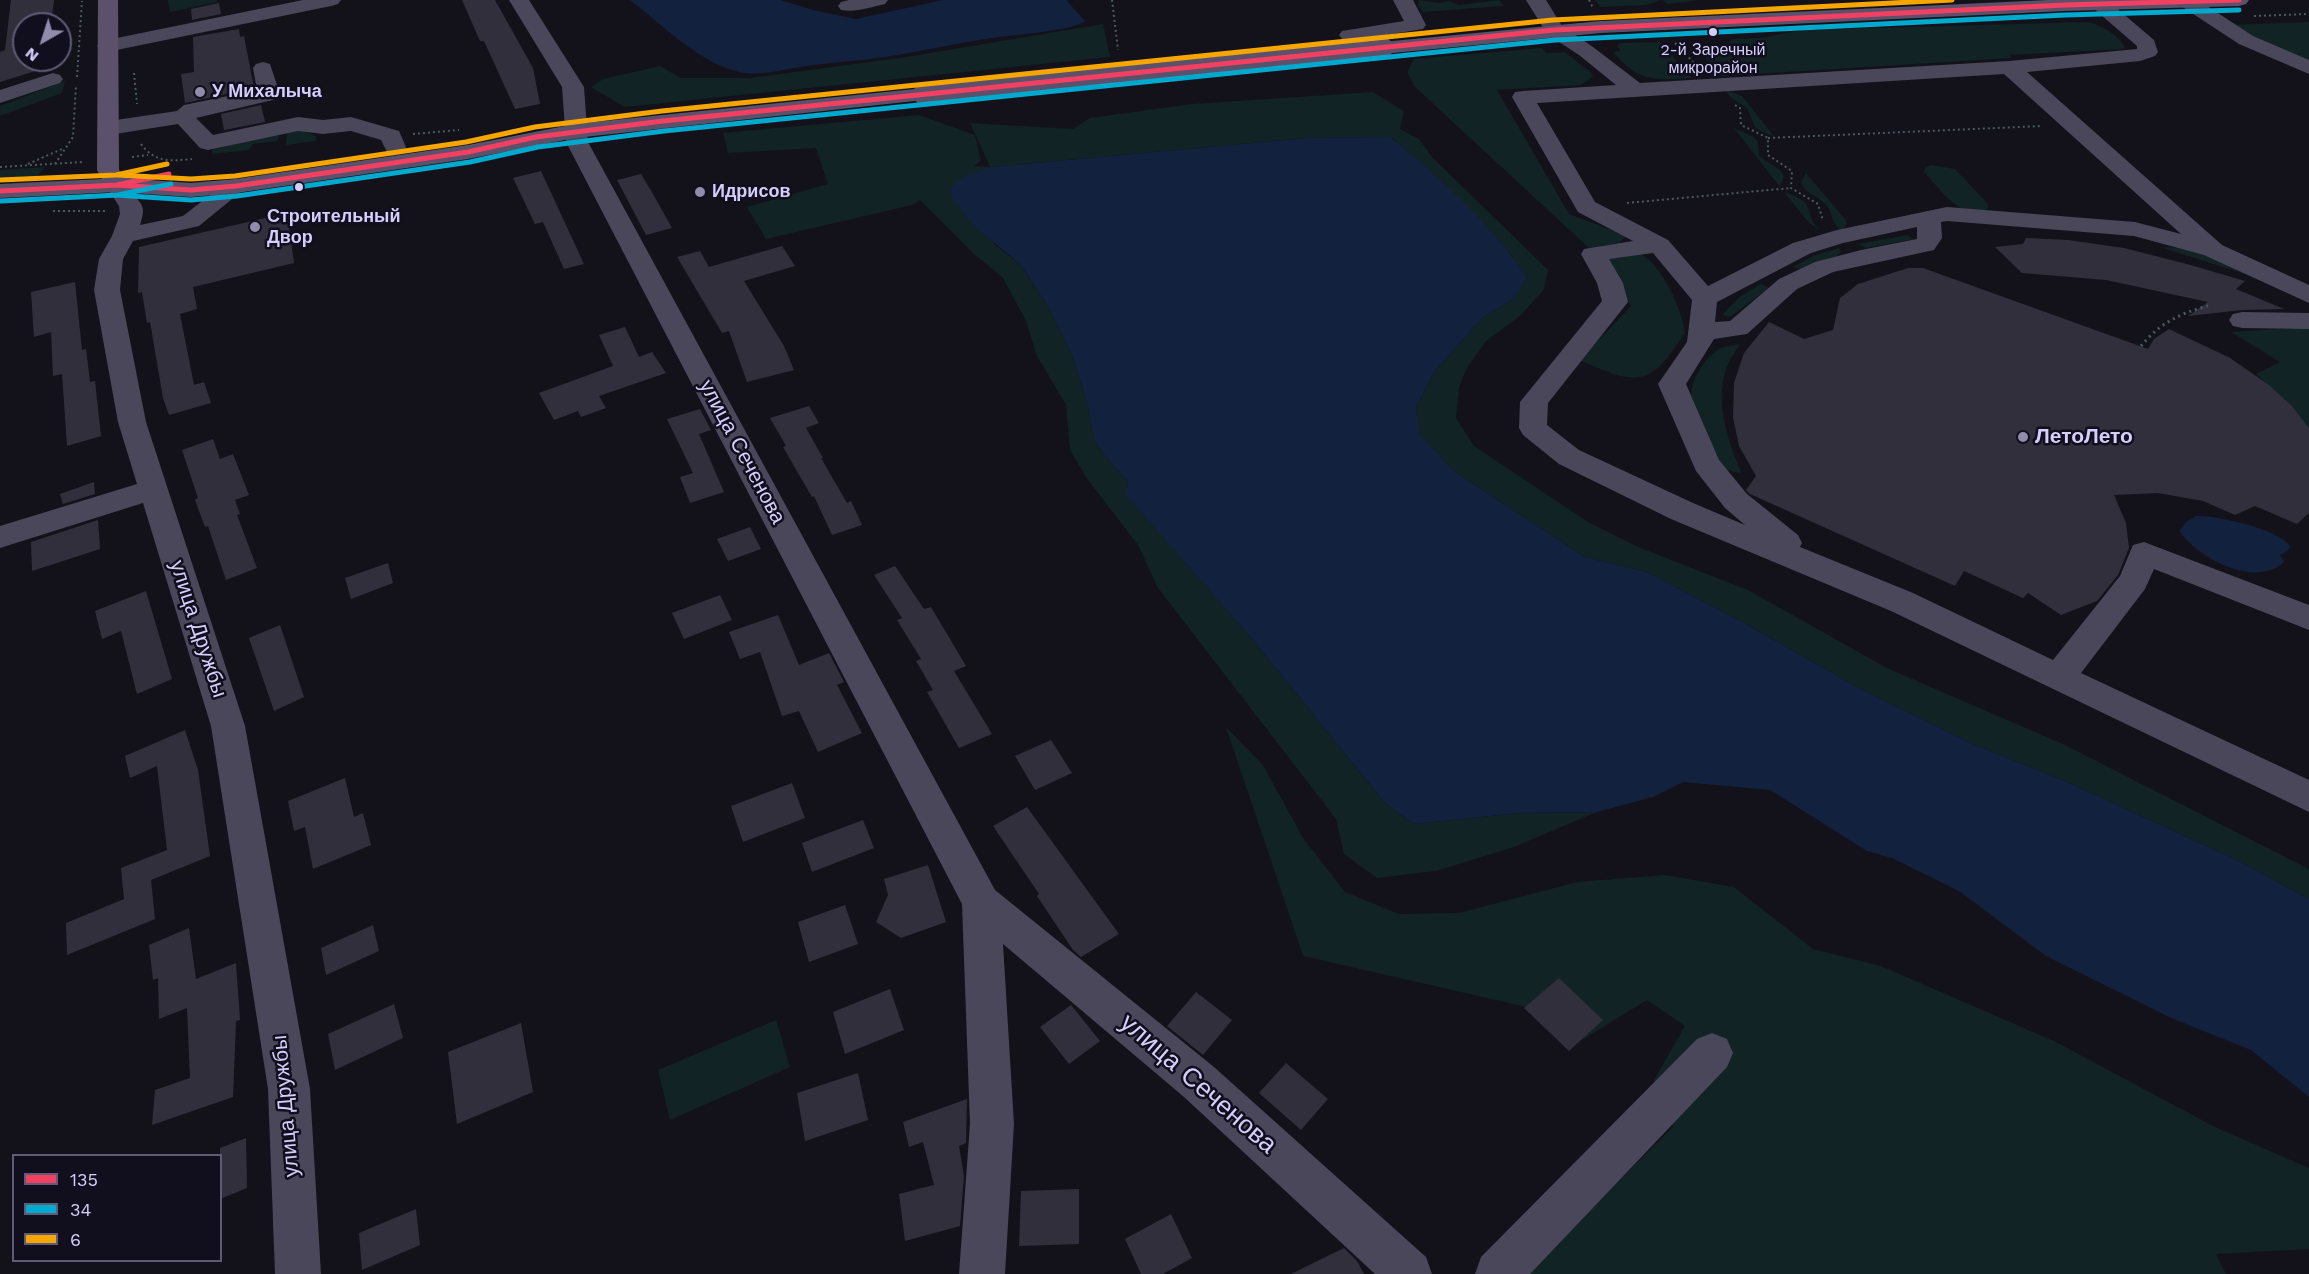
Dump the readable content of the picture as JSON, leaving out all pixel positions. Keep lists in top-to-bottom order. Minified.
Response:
{"streets":{"main road":["улица Дружбы"],"street":["улица Сеченова"]},"places":["2-й Заречный микрорайон","У Михалыча","Идрисов","Строительный Двор","ЛетоЛето"],"lines":["transit line 135","transit line 6","transit line 34"],"legend":["135","34","6"],"north":"bottom left"}
